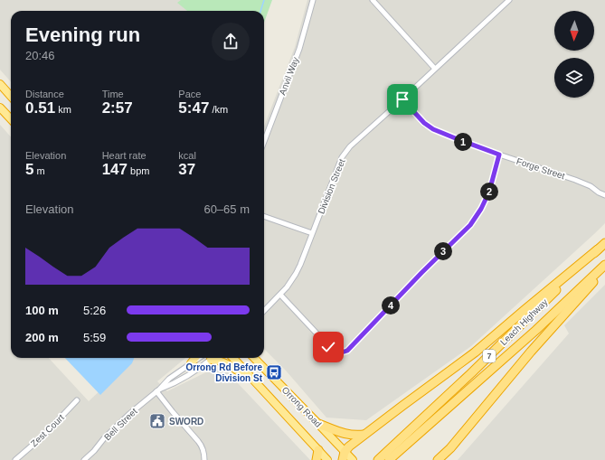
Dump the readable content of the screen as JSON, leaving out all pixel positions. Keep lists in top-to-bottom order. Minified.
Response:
{"streets":{"highway":["Leach Highway","7","Orrong Road"],"street":["Anvil Way","Forge Street","Division Street","Bell Street","Zest Court"]},"crossings":[["Forge Street","Division Street"]],"places":{"bus stop":["Orrong Rd Before Division St"],"public building":["SWORD"]},"north":"bottom","page":{"heading":["Evening run","20:46"],"stats":[["Distance","0.51 km"],["Time","2:57"],["Pace","5:47 /km"],["Elevation","5 m"],["Heart rate","147 bpm"],["kcal","37"]],"pins":["1","2","3","4"],"chart":["Elevation","60–65 m"],"list":[{"name":"100 m","note":"5:26"},{"name":"200 m","note":"5:59"}]}}
